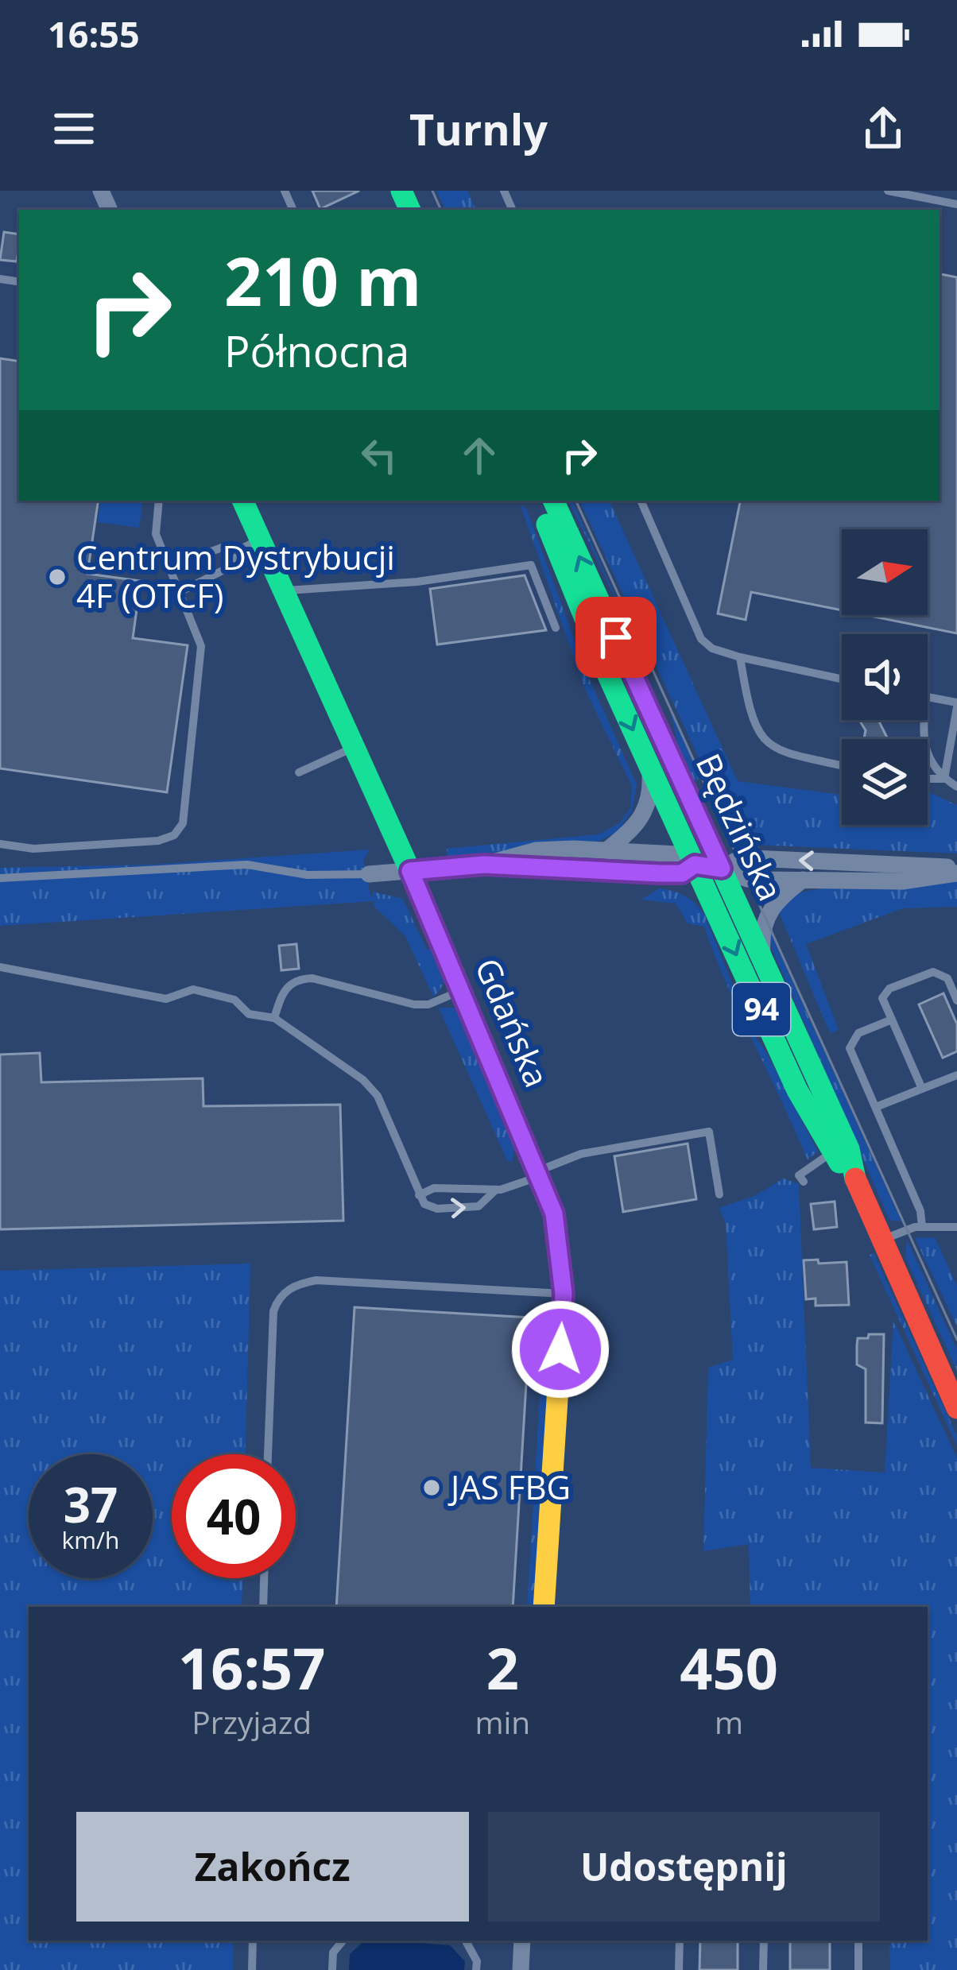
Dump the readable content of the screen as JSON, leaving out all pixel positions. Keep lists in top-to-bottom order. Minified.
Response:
{"streets":{"main road":["Będzińska","94","Gdańska"]},"places":["Centrum Dystrybucji 4F (OTCF)","JAS FBG"],"north":"right","page":{"status":"16:55","header":"Turnly","turn":["210 m","Północna"],"speed":"37 km/h","limit":"40","eta":["16:57","Przyjazd","2","min","450","m"],"buttons":["Zakończ","Udostępnij"]}}
